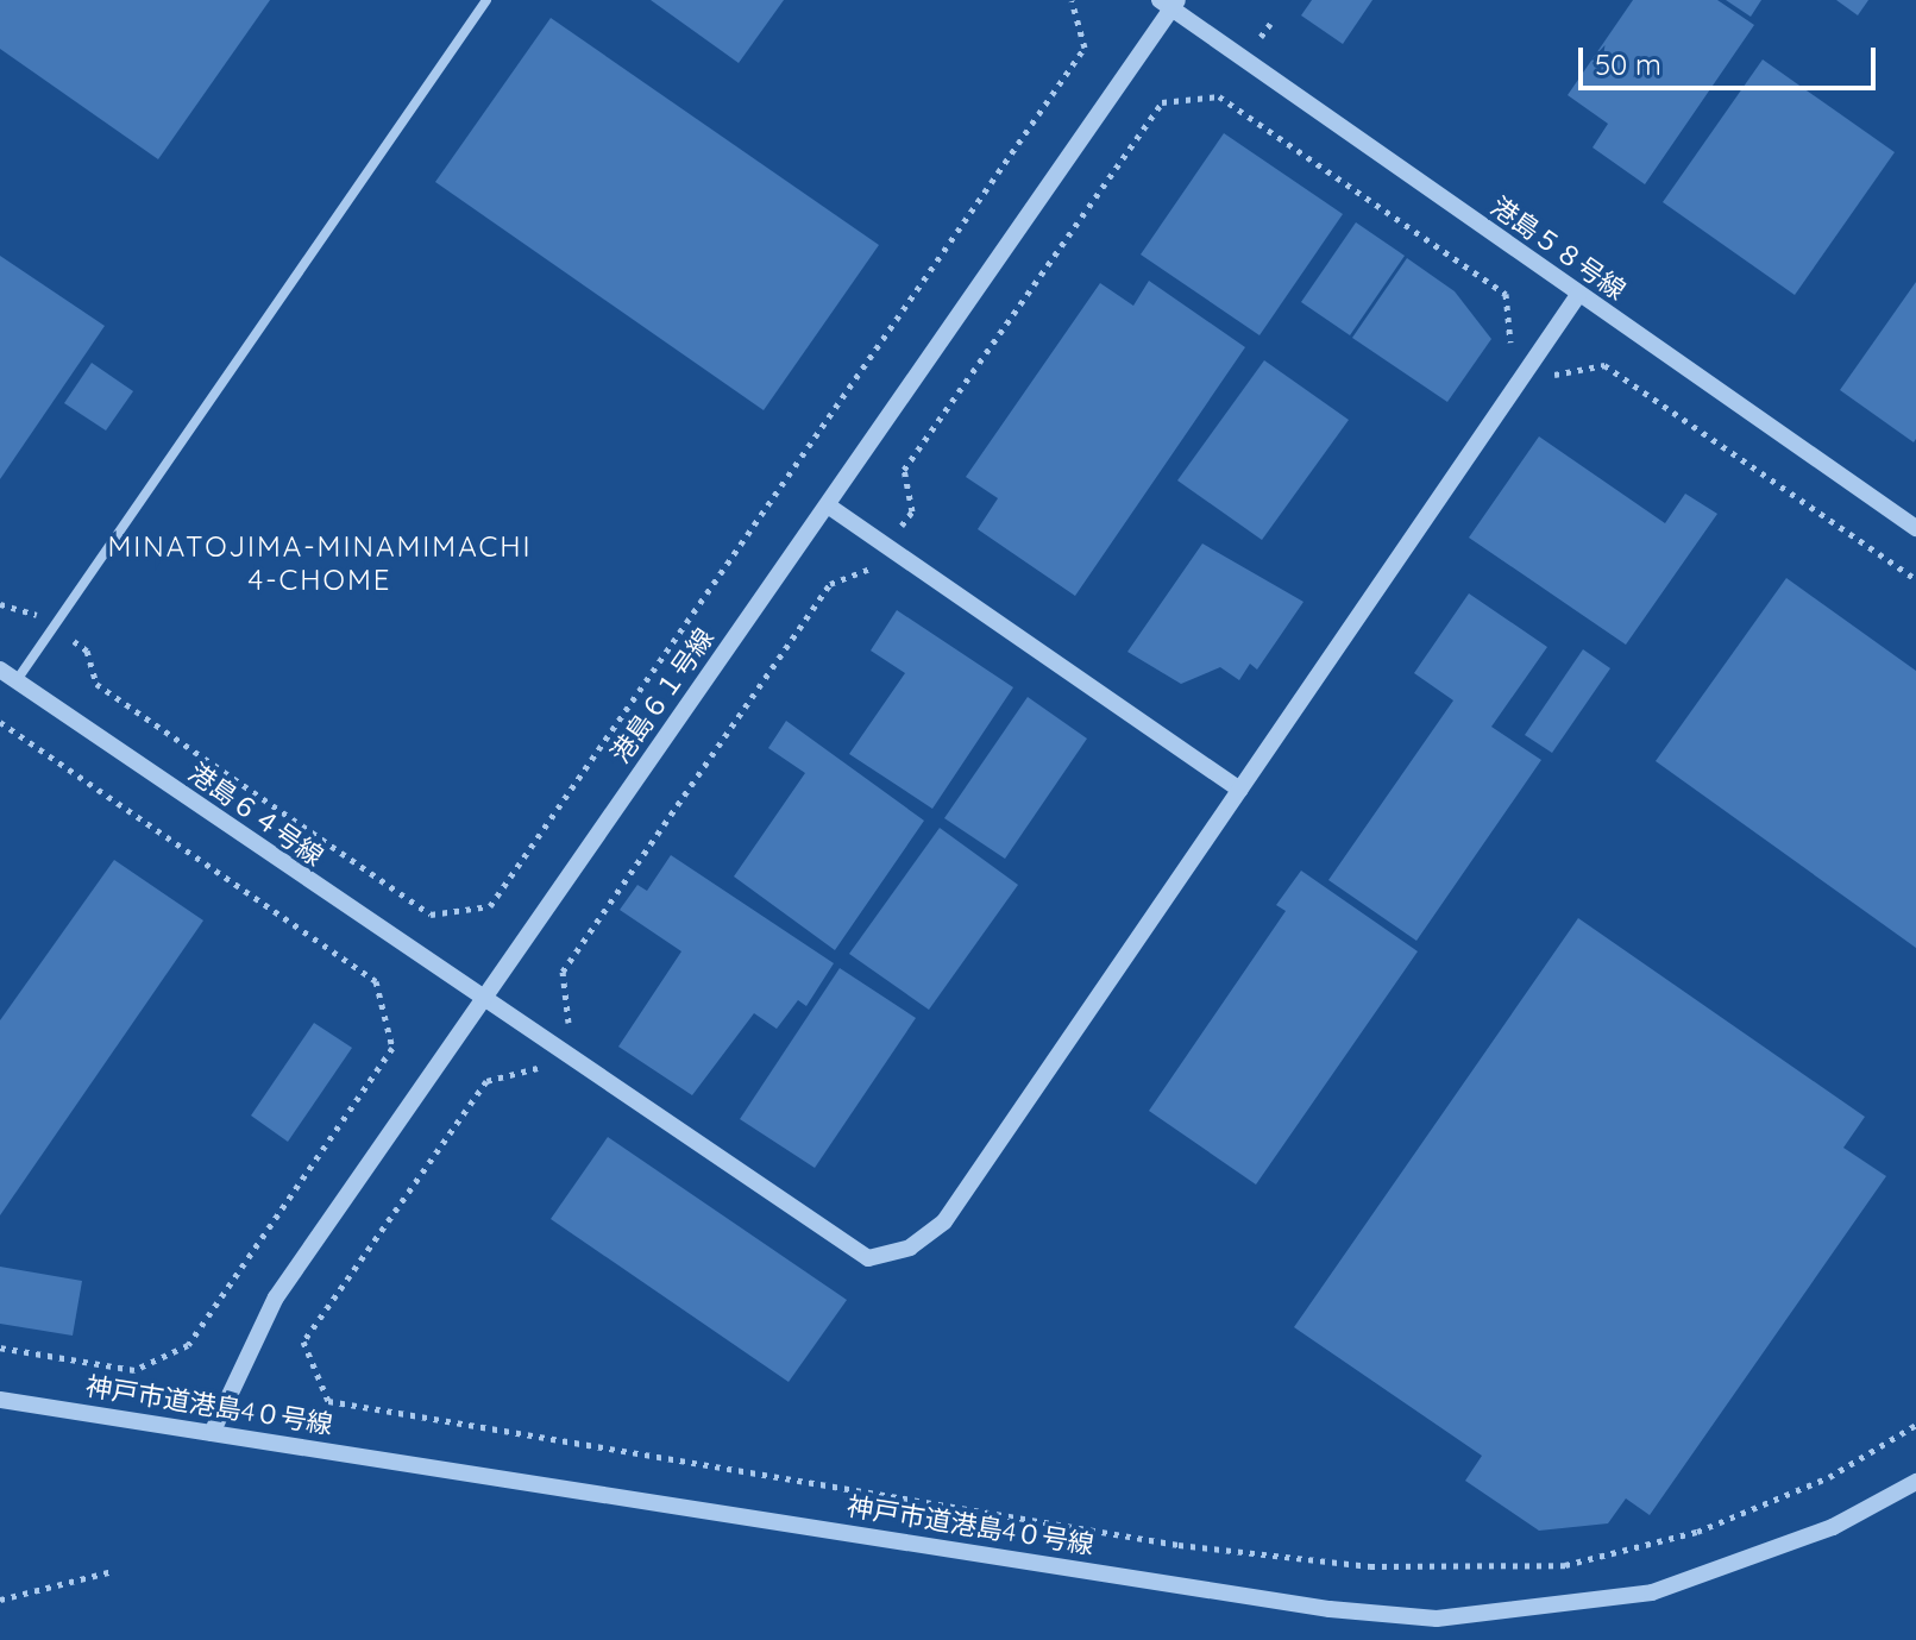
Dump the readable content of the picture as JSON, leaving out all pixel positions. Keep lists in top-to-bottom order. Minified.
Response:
{"streets":{"street":["港島５８号線","港島６１号線","港島６４号線","神戸市道港島4０号線"]},"crossings":[["港島５８号線","港島６１号線"],["港島５８号線","港島６４号線"],["港島６１号線","港島６４号線"],["港島６１号線","神戸市道港島4０号線"]],"districts":["MINATOJIMA-MINAMIMACHI 4-CHOME"],"scale_bar":"50 m"}
